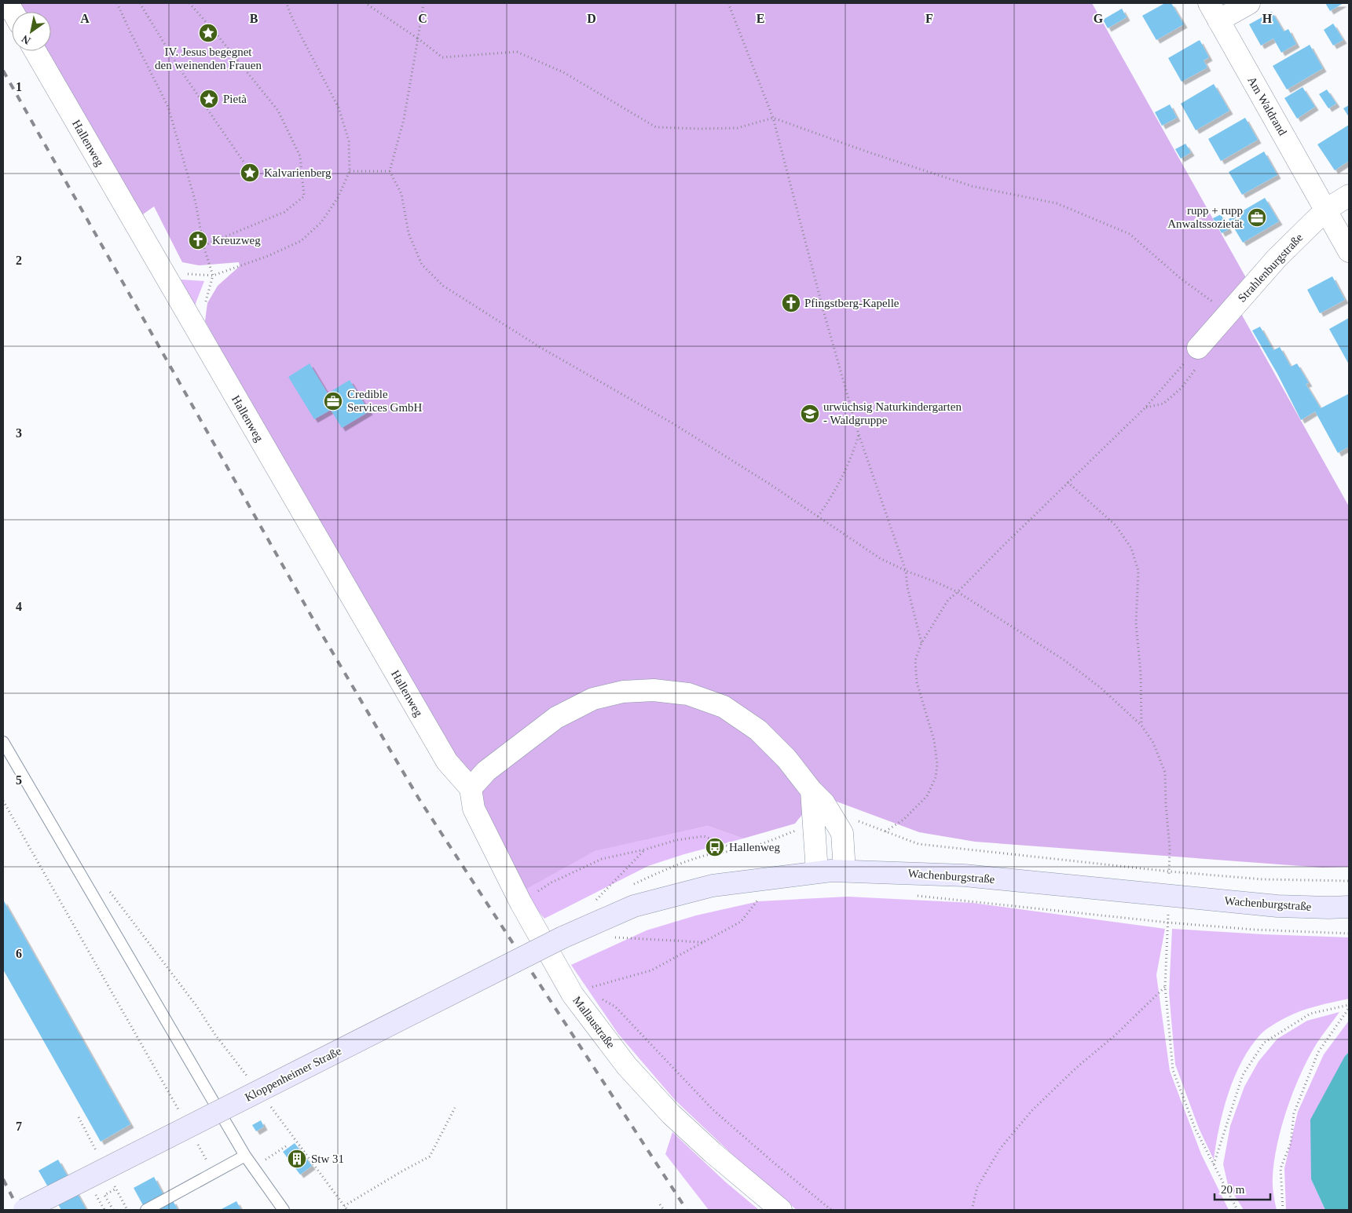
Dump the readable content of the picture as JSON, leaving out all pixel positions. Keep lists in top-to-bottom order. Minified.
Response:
{"streets":{"main road":["Wachenburgstraße","Kloppenheimer Straße"],"street":["Am Waldrand","Hallenweg","Strahlenburgstraße","Mallaustraße"]},"crossings":[["Am Waldrand","Strahlenburgstraße"],["Hallenweg","Mallaustraße"],["Wachenburgstraße","Kloppenheimer Straße"]],"places":{"place":["IV. Jesus begegnet den weinenden Frauen","Pietà","Kalvarienberg"],"office":["rupp + rupp Anwaltssozietät","Credible Services GmbH"],"church":["Kreuzweg","Pfingstberg-Kapelle"],"school or university":["urwüchsig Naturkindergarten - Waldgruppe"],"bus stop":["Hallenweg"],"building":["Stw 31"]},"scale_bar":"20 m","north":"bottom left","grid":{"columns":["A","B","C","D","E","F","G","H"],"rows":["1","2","3","4","5","6","7"]}}
